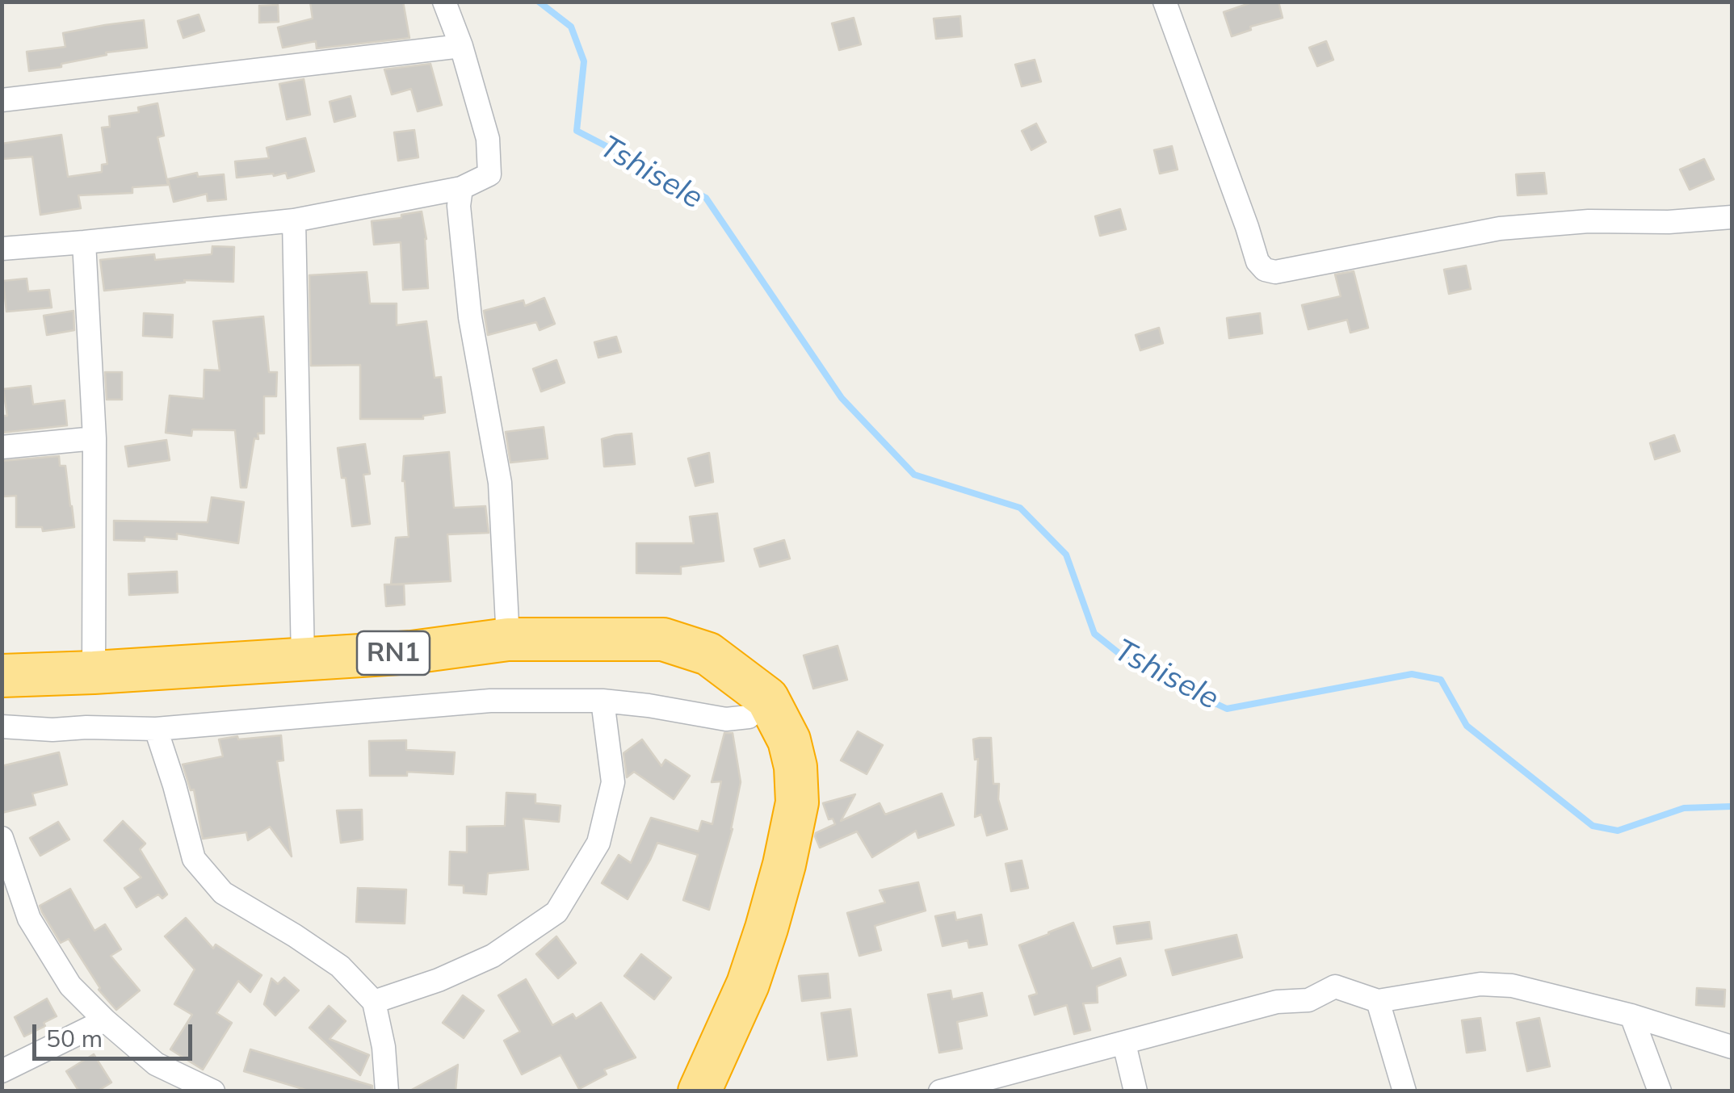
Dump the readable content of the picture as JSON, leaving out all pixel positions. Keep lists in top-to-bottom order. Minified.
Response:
{"streets":{"highway":["RN1"]},"water":["Tshisele"],"scale_bar":"50 m"}
